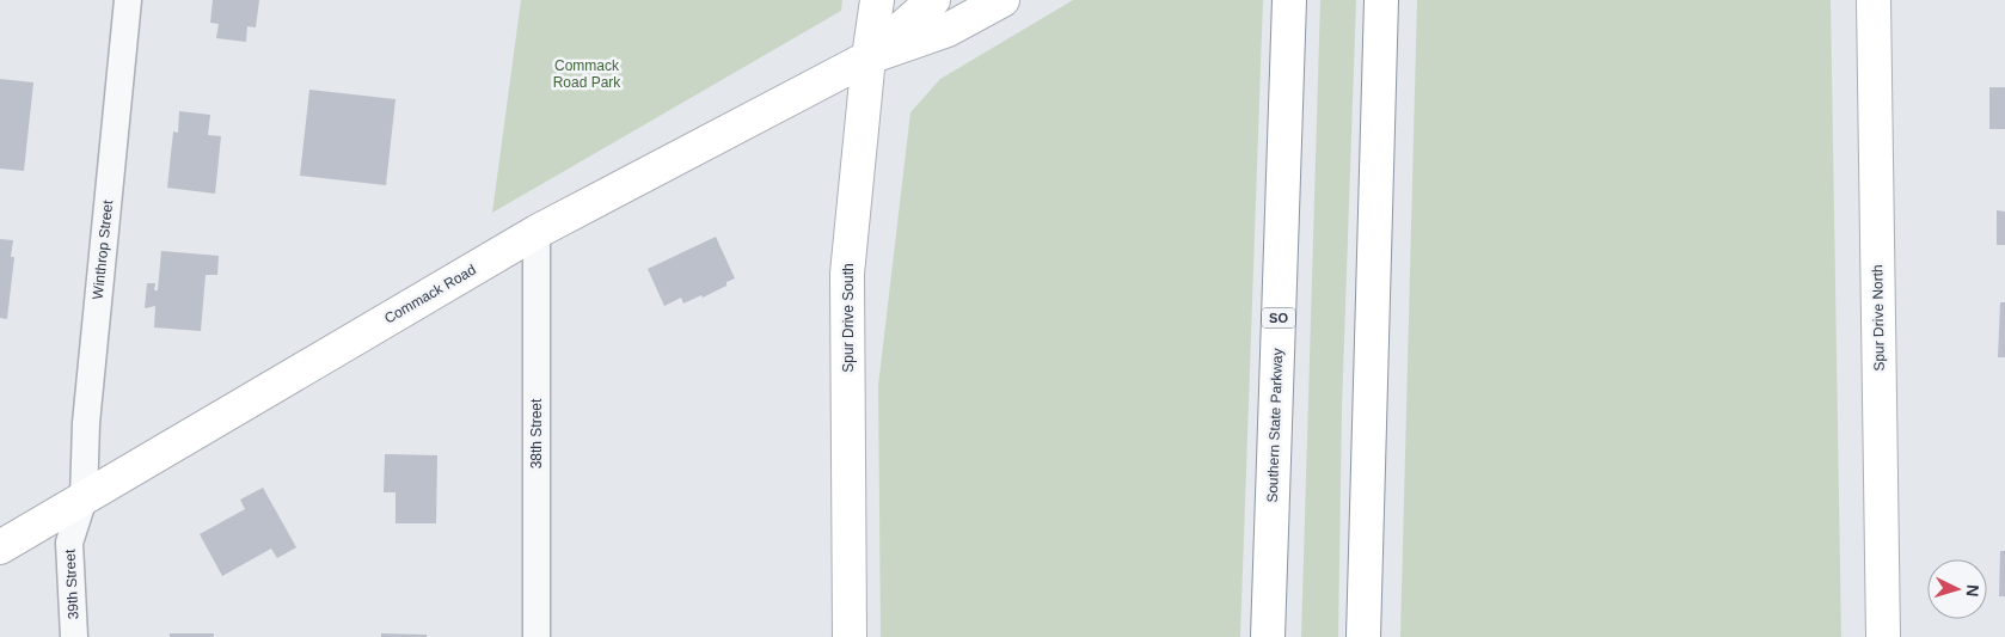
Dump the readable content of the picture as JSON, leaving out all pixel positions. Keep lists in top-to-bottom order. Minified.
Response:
{"streets":{"main road":["Commack Road","Spur Drive South","SO","Spur Drive North","Southern State Parkway"],"street":["Winthrop Street","38th Street","39th Street"]},"crossings":[["Winthrop Street","Commack Road"],["Winthrop Street","39th Street"],["Commack Road","Spur Drive South"],["Commack Road","38th Street"],["Commack Road","39th Street"]],"parks":["Commack Road Park"],"north":"right"}
